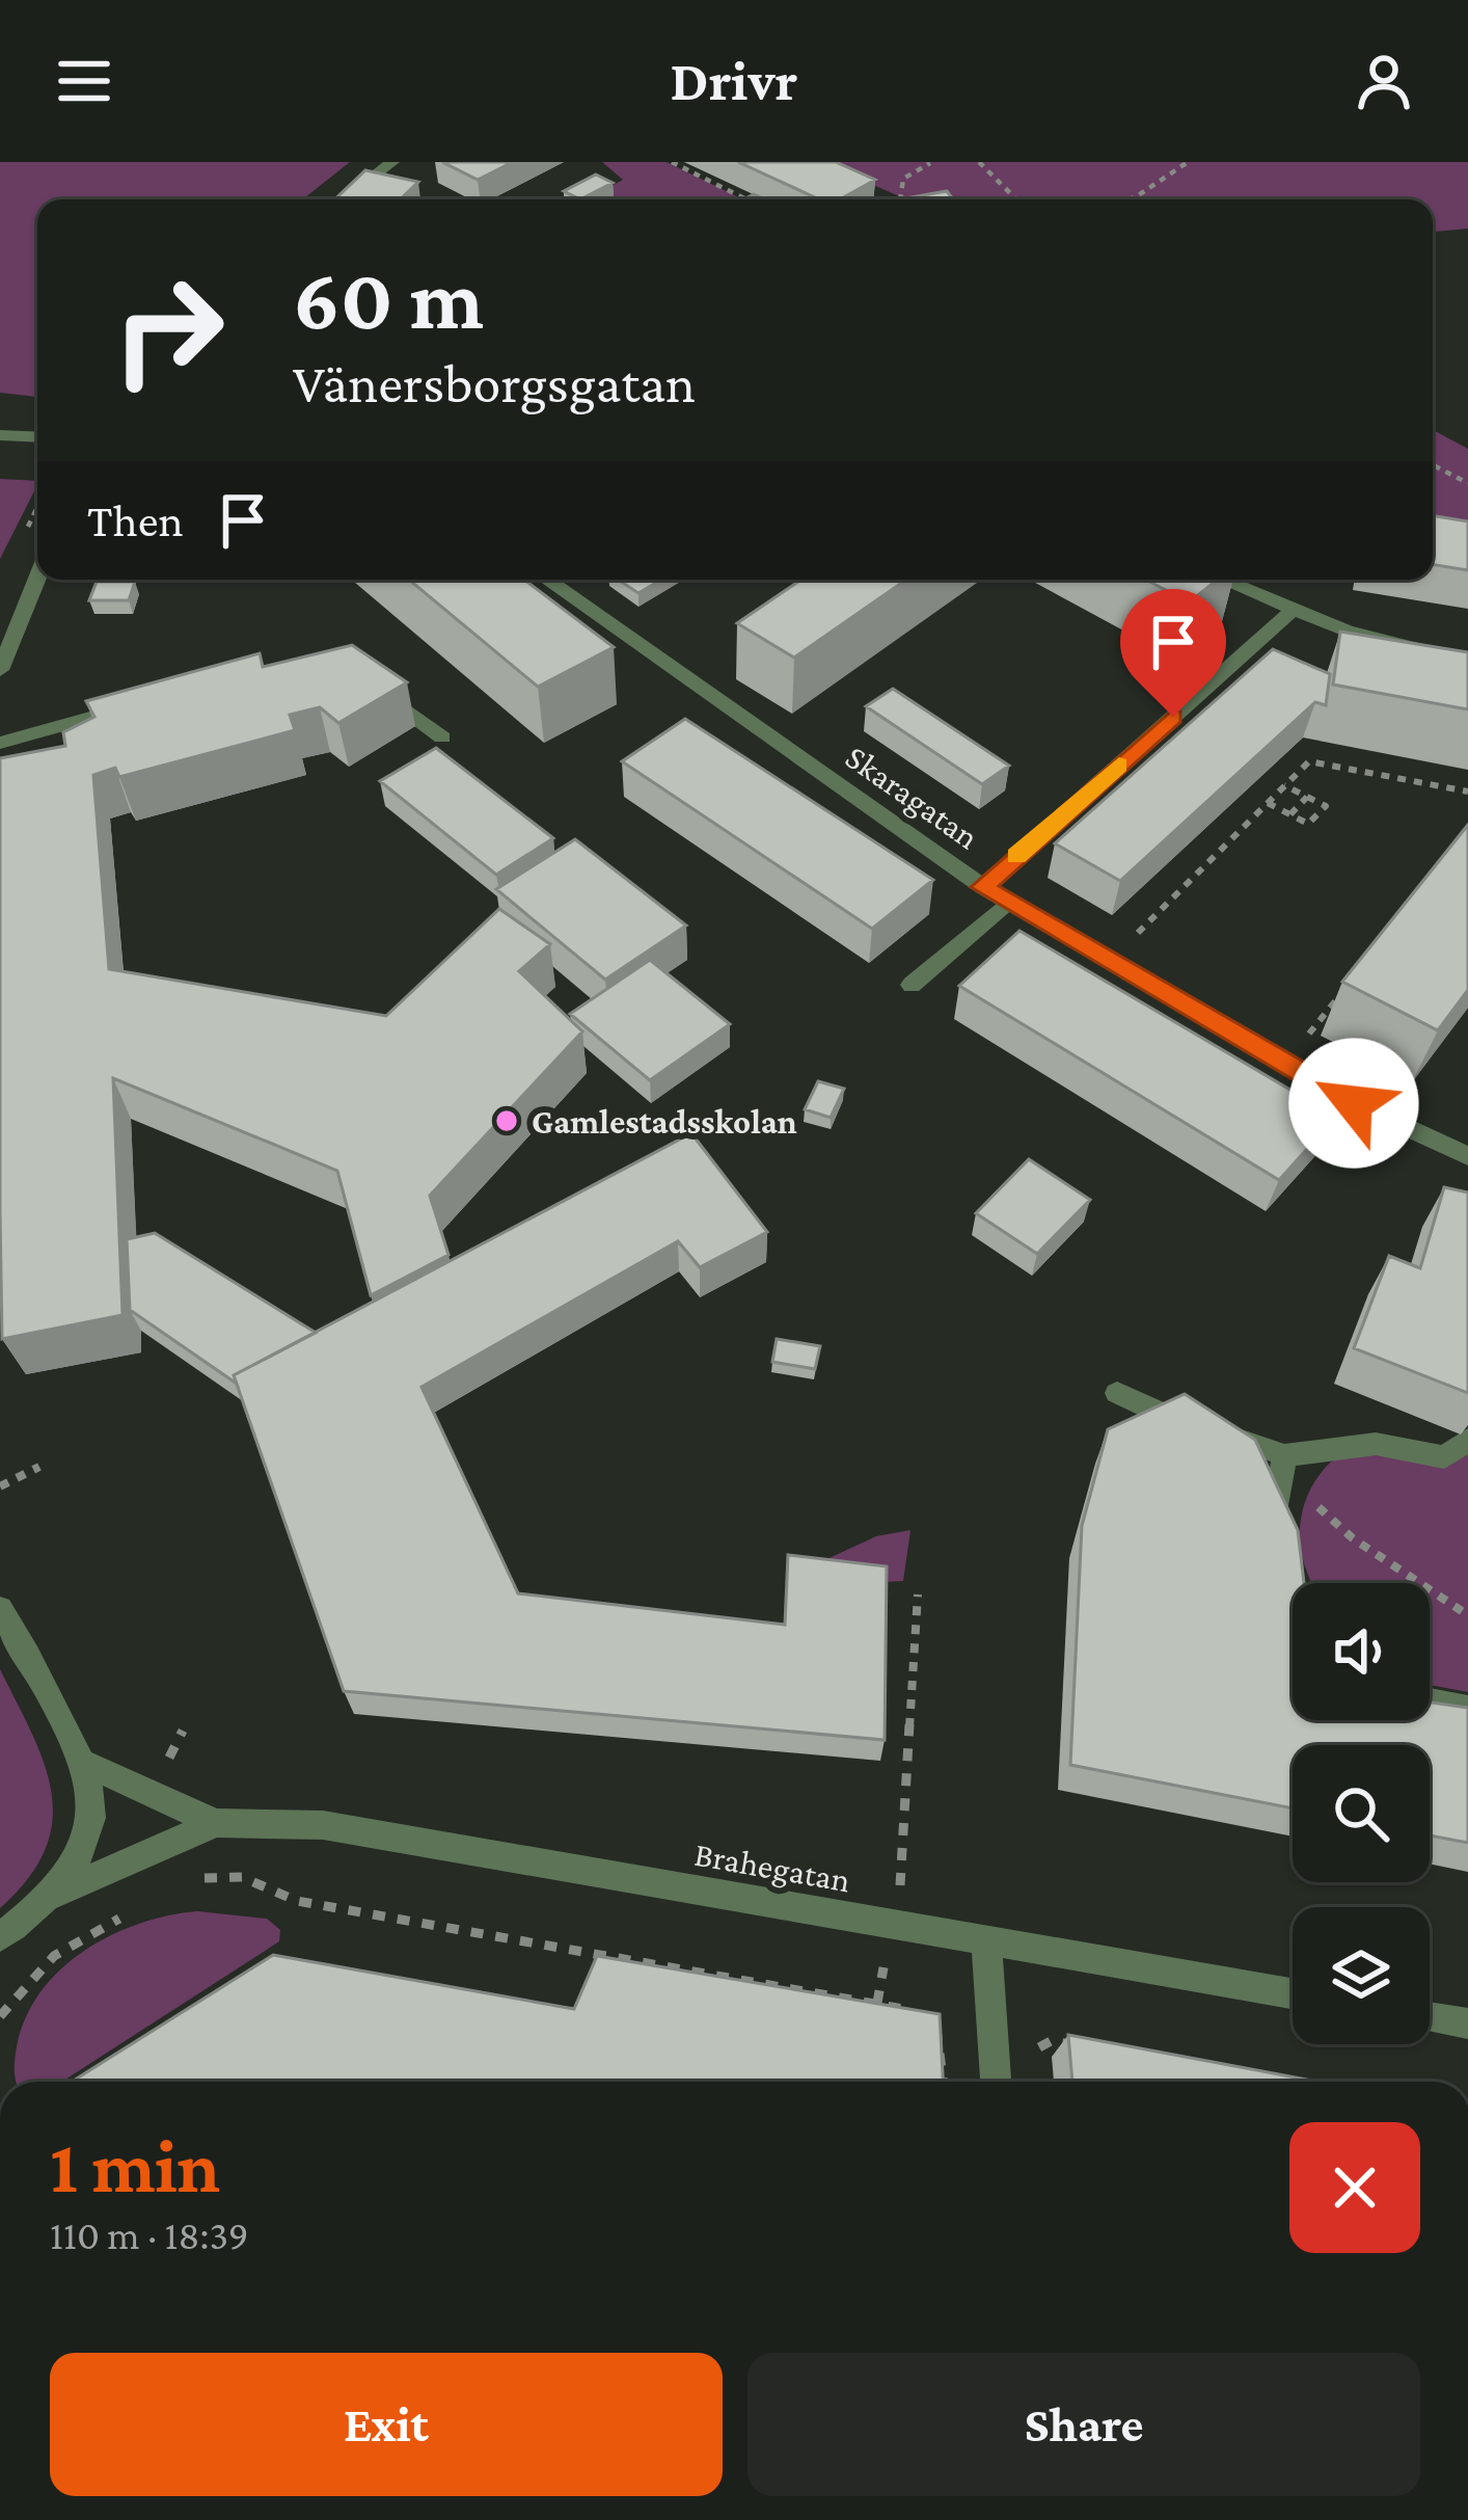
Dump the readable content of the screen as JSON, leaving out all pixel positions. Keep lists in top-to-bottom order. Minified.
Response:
{"streets":{"street":["Skaragatan","Brahegatan"]},"places":["Gamlestadsskolan"],"page":{"header":"Drivr","turn":["60 m","Vänersborgsgatan"],"then":"Then","heading":["1 min","110 m · 18:39"],"buttons":["Exit","Share"]}}
